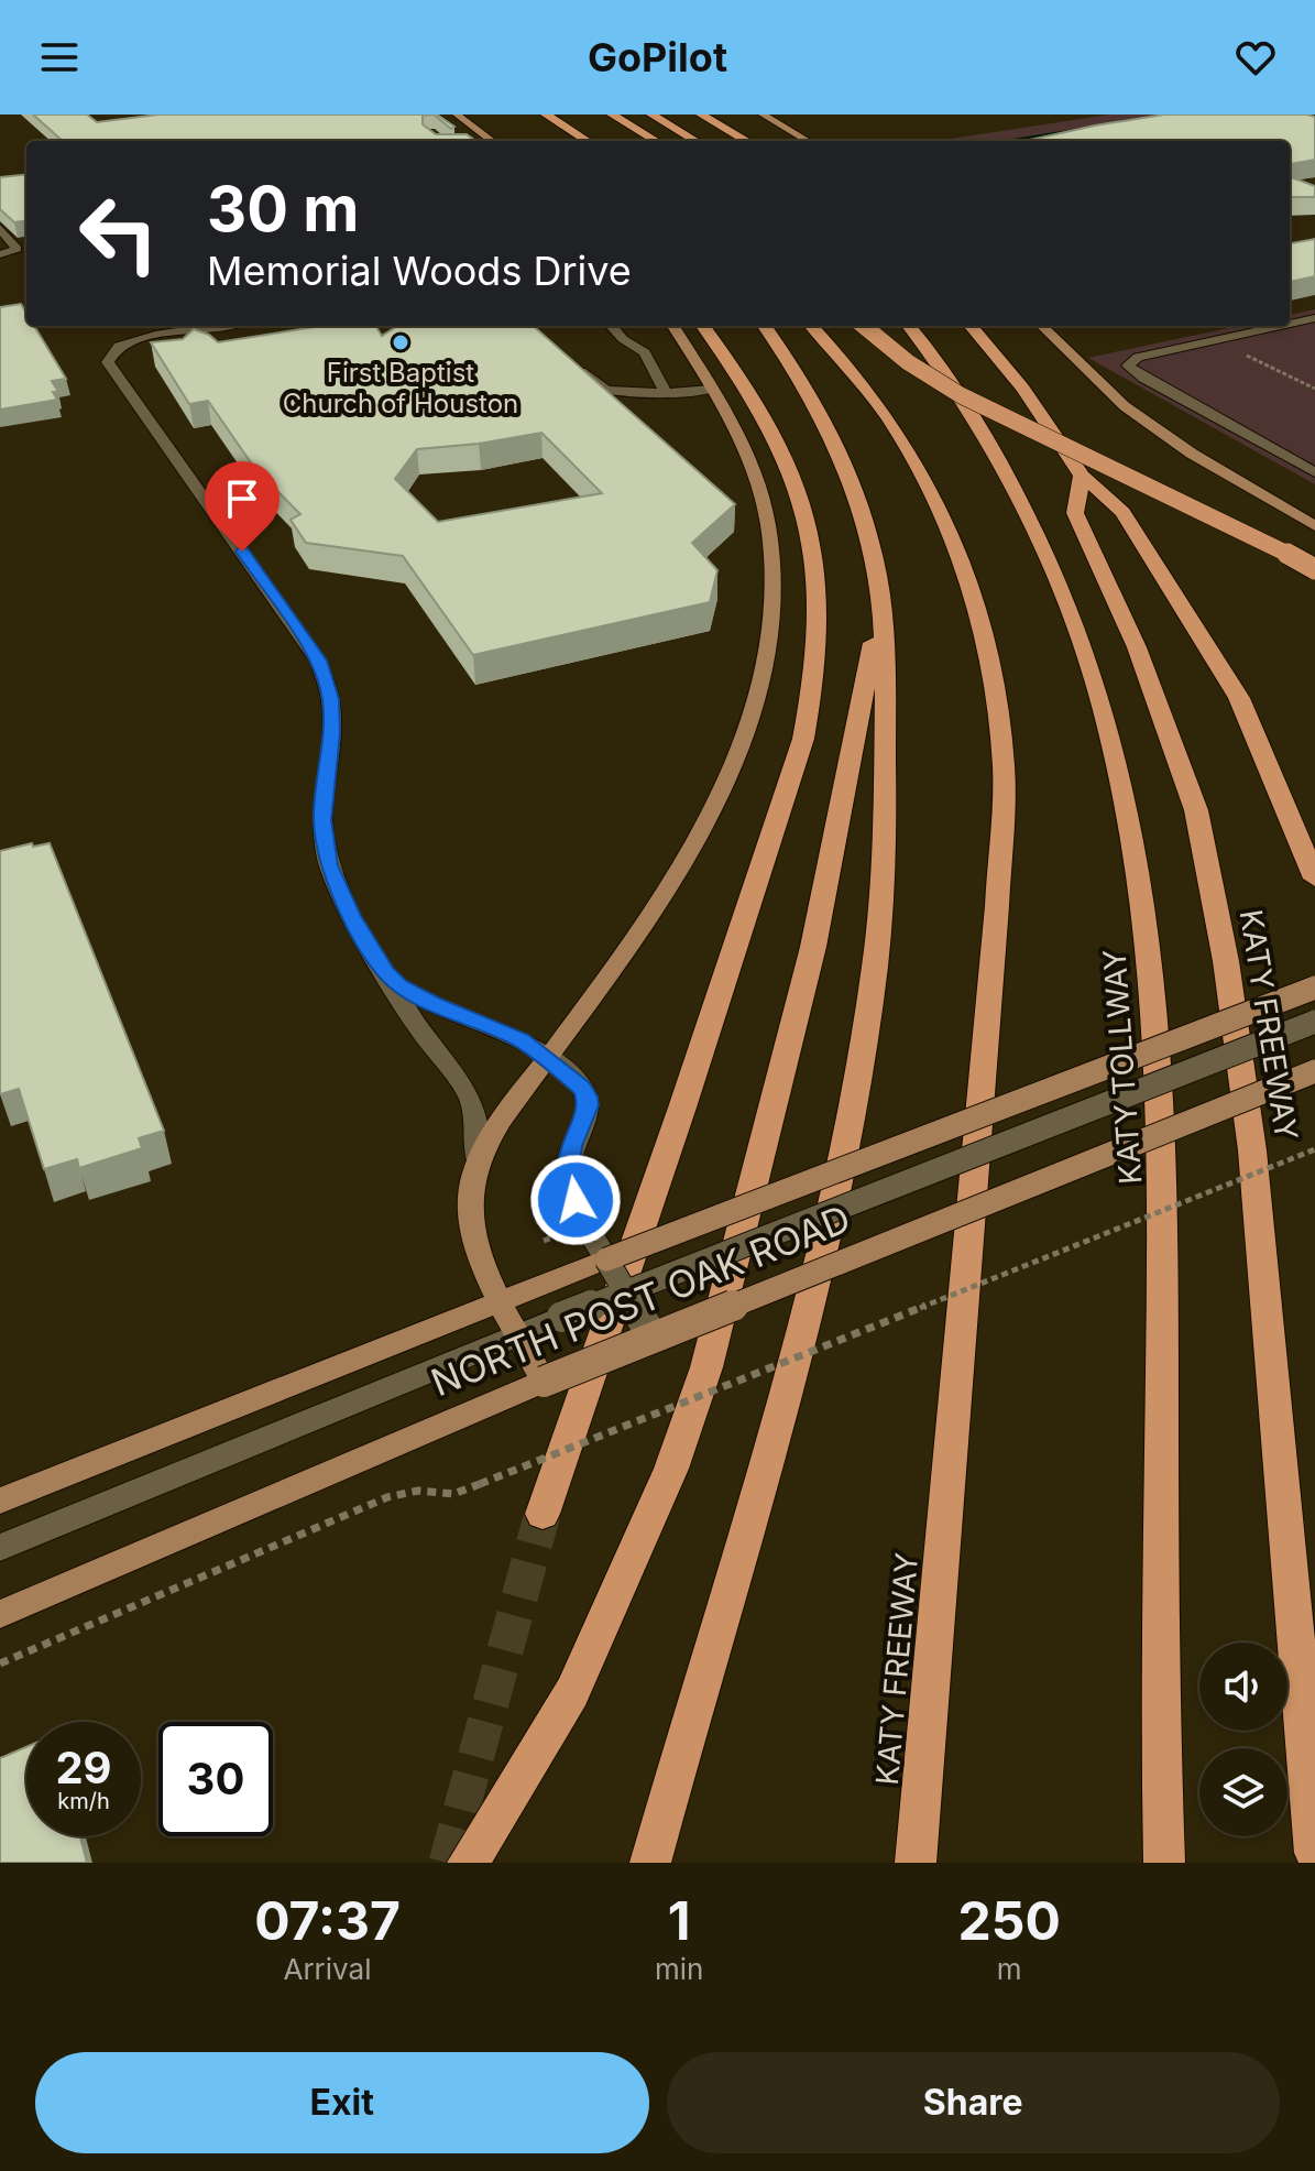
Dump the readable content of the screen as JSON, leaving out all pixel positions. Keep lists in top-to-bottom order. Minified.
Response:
{"streets":{"highway":["KATY FREEWAY","KATY TOLLWAY"],"main road":["NORTH POST OAK ROAD"]},"places":["First Baptist Church of Houston"],"page":{"header":"GoPilot","turn":["30 m","Memorial Woods Drive"],"speed":"29 km/h","limit":"30","eta":["07:37","Arrival","1","min","250","m"],"buttons":["Exit","Share"]}}
